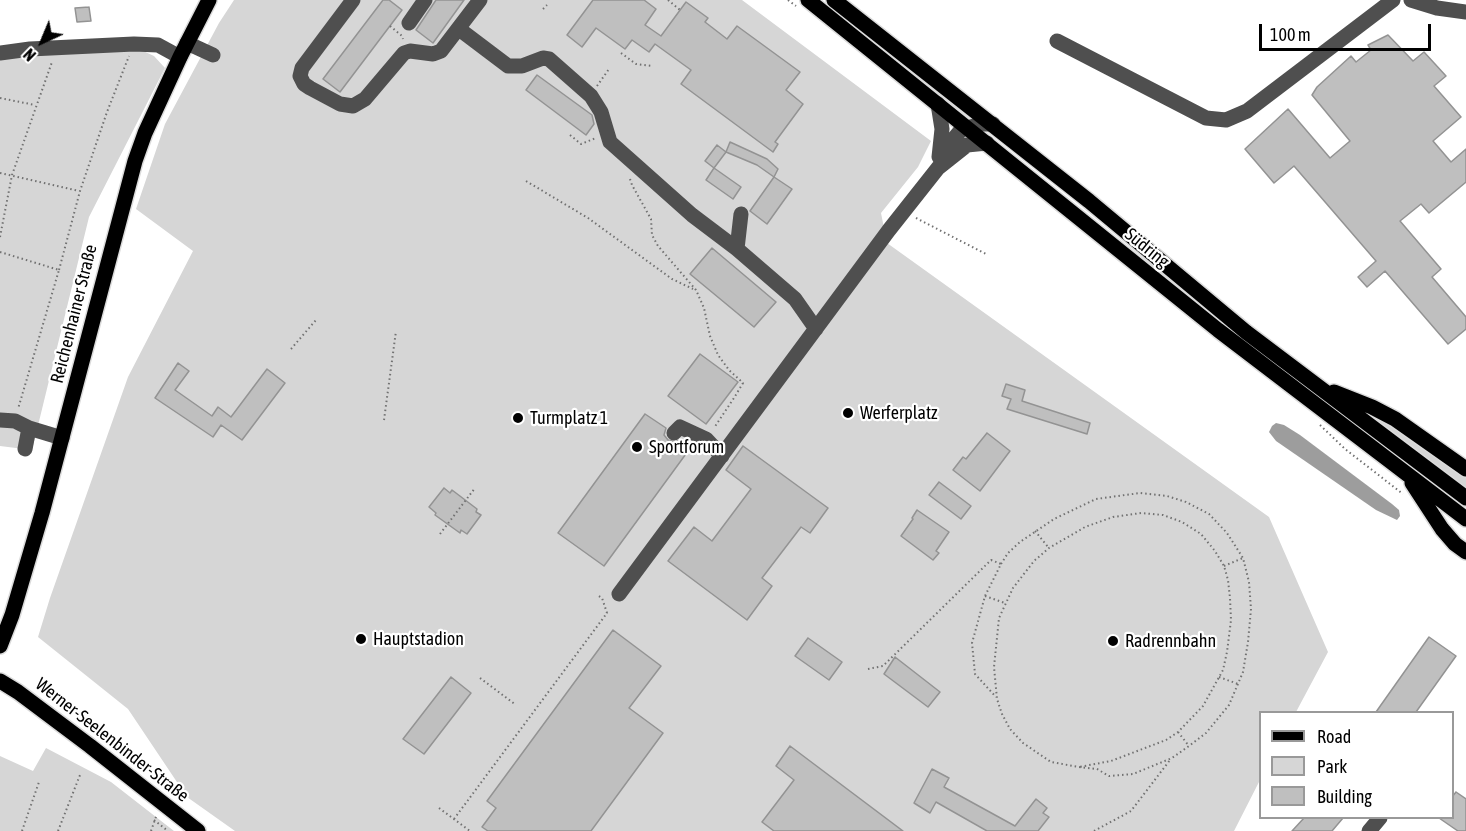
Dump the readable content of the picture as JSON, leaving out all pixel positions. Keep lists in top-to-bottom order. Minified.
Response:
{"streets":{"main road":["Südring","Reichenhainer Straße","Werner-Seelenbinder-Straße"]},"places":["Werferplatz","Turmplatz 1","Sportforum","Hauptstadion","Radrennbahn"],"legend":["Road","Park","Building"],"scale_bar":"100 m","north":"bottom left"}
